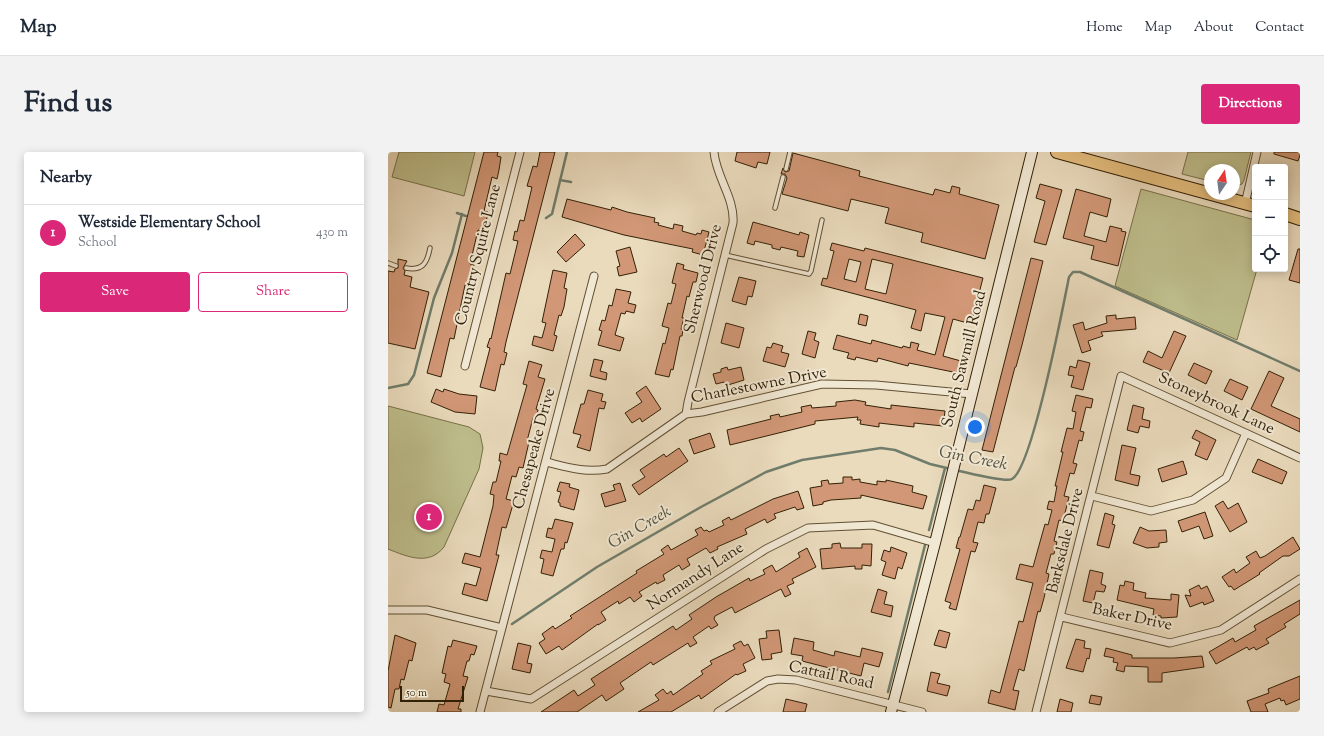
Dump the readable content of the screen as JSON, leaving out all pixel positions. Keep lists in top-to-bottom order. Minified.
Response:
{"streets":{"street":["Country Squire Lane","Sherwood Drive","South Sawmill Road","Charlestowne Drive","Stoneybrook Lane","Chesapeake Drive","Barksdale Drive","Normandy Lane","Baker Drive","Cattail Road"]},"crossings":[["Sherwood Drive","Charlestowne Drive"],["South Sawmill Road","Charlestowne Drive"],["South Sawmill Road","Normandy Lane"],["South Sawmill Road","Cattail Road"],["Charlestowne Drive","Chesapeake Drive"],["Stoneybrook Lane","Barksdale Drive"],["Chesapeake Drive","Normandy Lane"],["Barksdale Drive","Baker Drive"]],"water":["Gin Creek"],"scale_bar":"50 m","north":"top","page":{"header":"Map","nav":["Home","Map","About","Contact"],"title":"Find us","buttons":["Directions",["Save","Share"]],"heading":"Nearby","map_buttons":["+","−"],"list":[{"mark":"1","name":"Westside Elementary School","note":"School","value":"430 m"}],"pins":"1","scale":"50 m"}}
